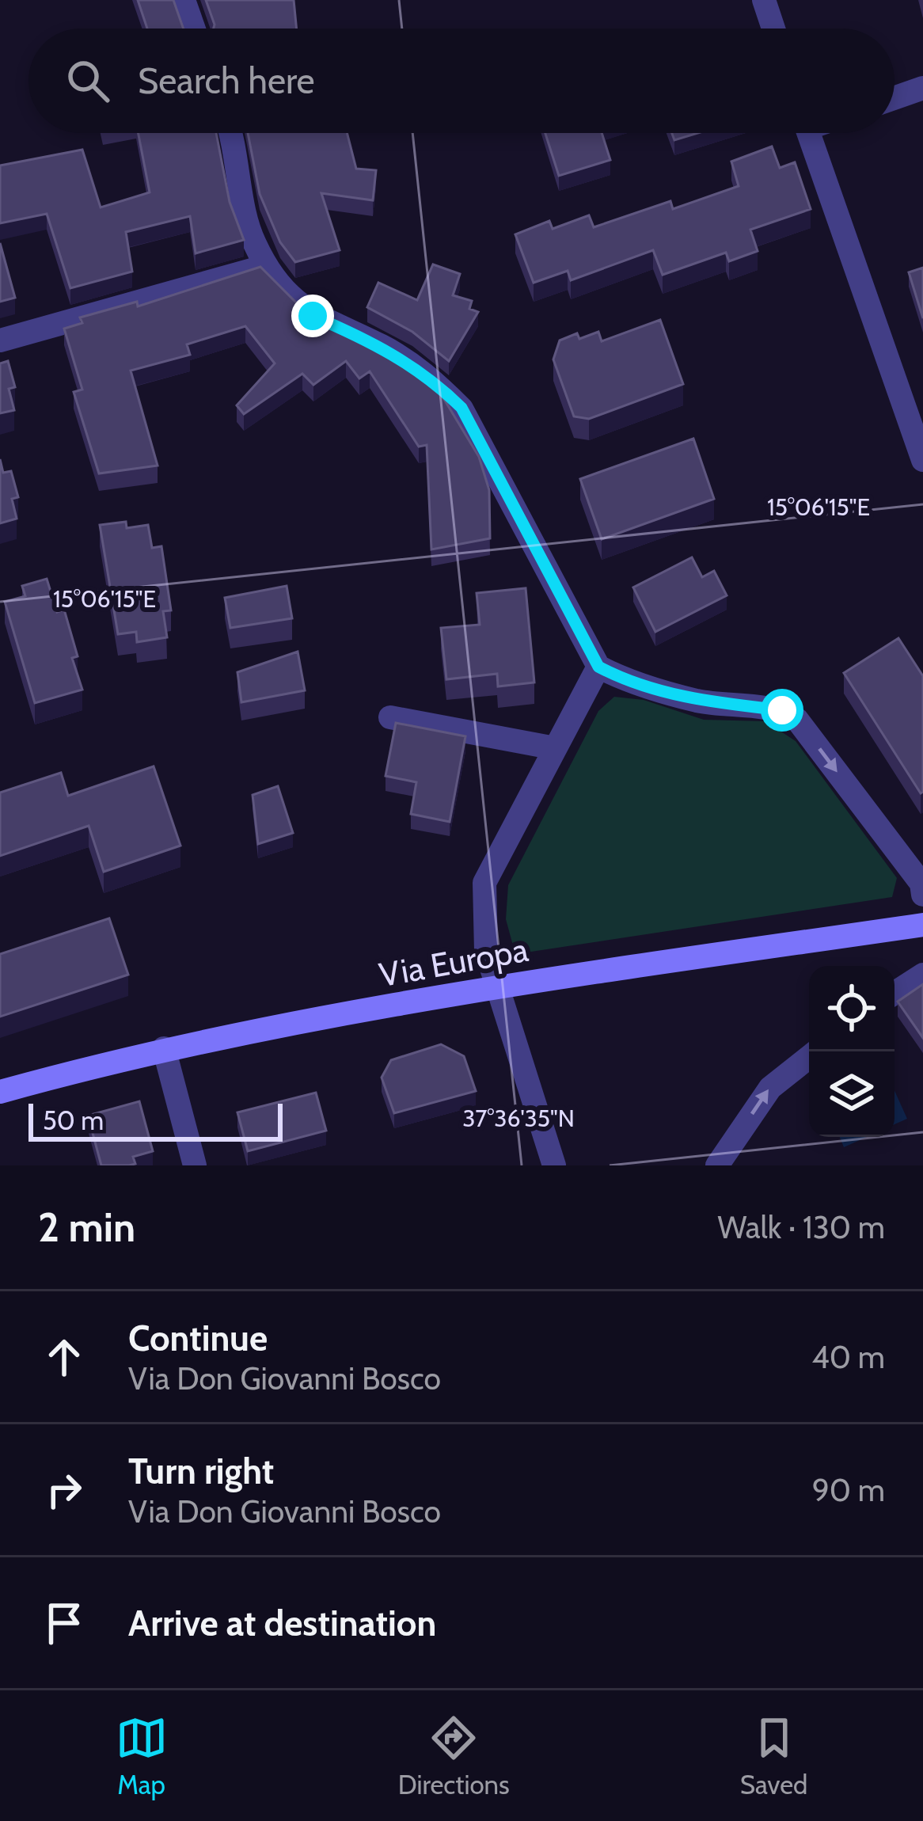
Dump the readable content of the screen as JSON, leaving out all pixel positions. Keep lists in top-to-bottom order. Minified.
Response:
{"streets":{"street":["Via Europa"]},"scale_bar":"50 m","page":{"search":"Search here","scale":"50 m","heading":["2 min","Walk · 130 m"],"list":[["Continue","Via Don Giovanni Bosco","40 m"],["Turn right","Via Don Giovanni Bosco","90 m"],"Arrive at destination"],"nav":["Map","Directions","Saved"]},"coordinates":["15°06'15\"E","37°36'35\"N"]}
